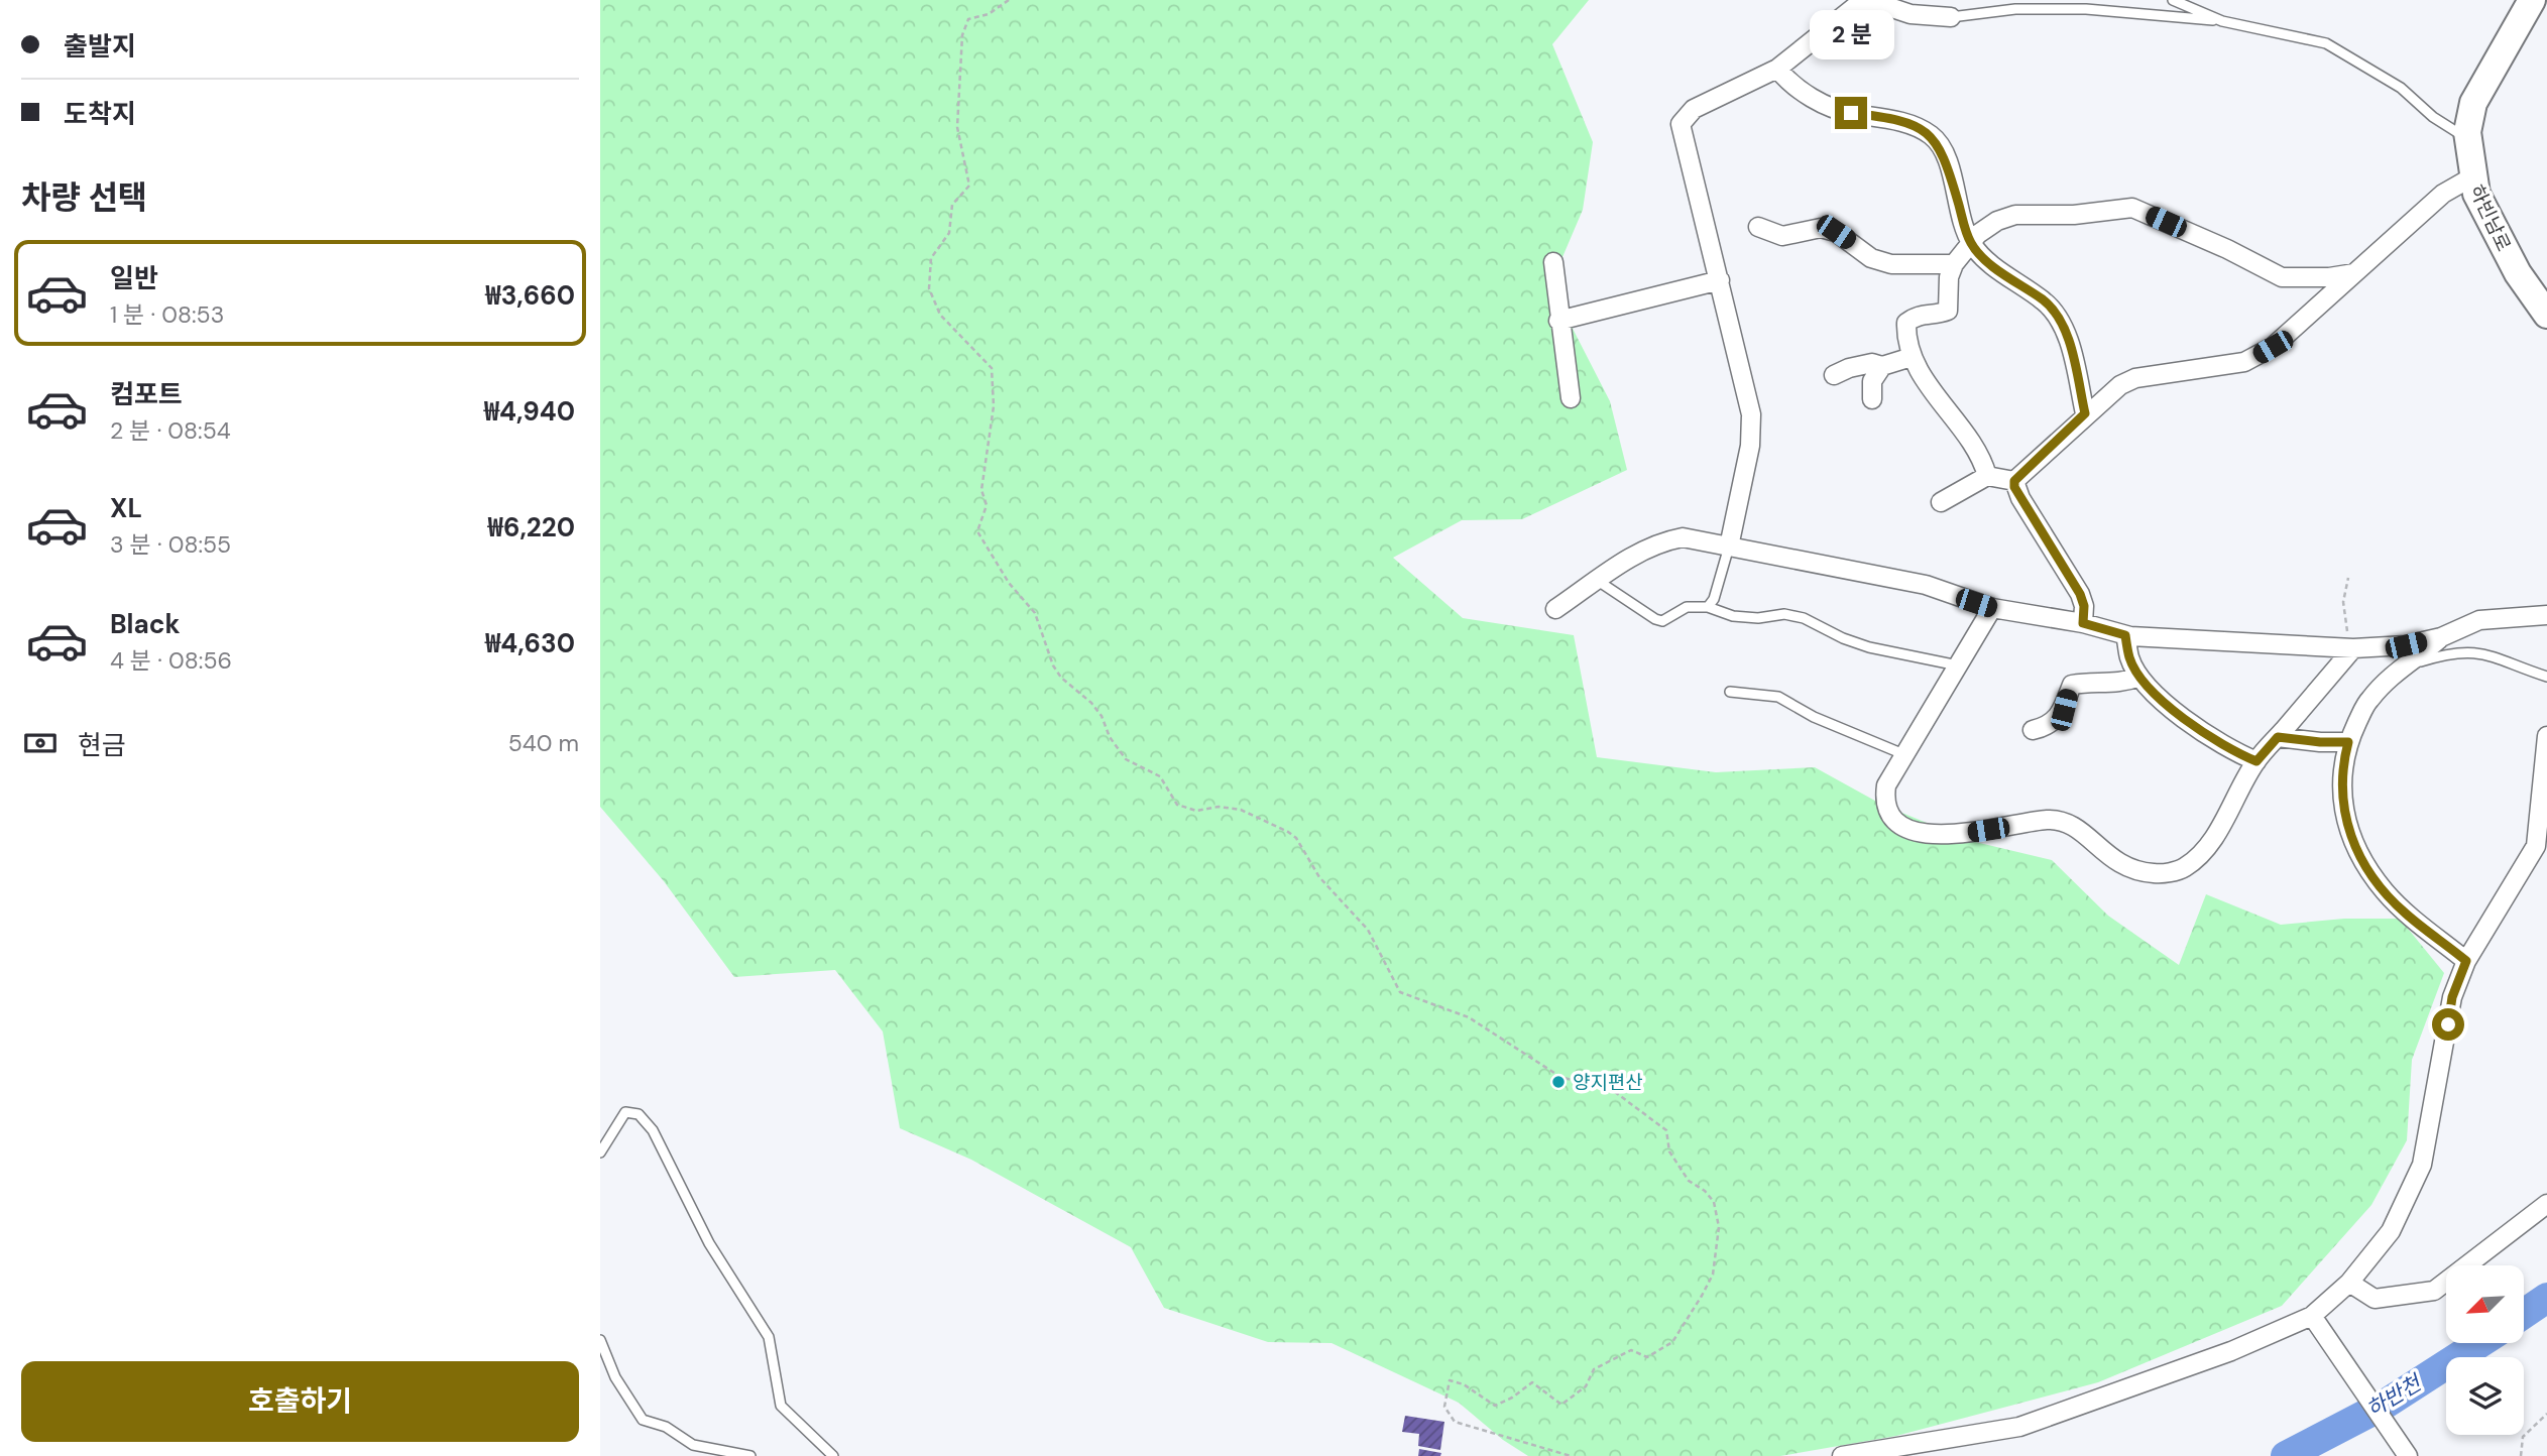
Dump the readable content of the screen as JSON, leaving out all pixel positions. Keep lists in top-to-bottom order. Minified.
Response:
{"streets":{"street":["하빈남로"]},"water":["하반천"],"places":["양지편산"],"north":"bottom left","page":{"banner":["출발지","도착지"],"bubble":"2 분","heading":"차량 선택","list":[{"name":"일반","note":"1 분 · 08:53","value":"₩3,660"},{"name":"컴포트","note":"2 분 · 08:54","value":"₩4,940"},{"name":"XL","note":"3 분 · 08:55","value":"₩6,220"},{"name":"Black","note":"4 분 · 08:56","value":"₩4,630"}],"pay":["현금","540 m"],"buttons":"호출하기"}}
